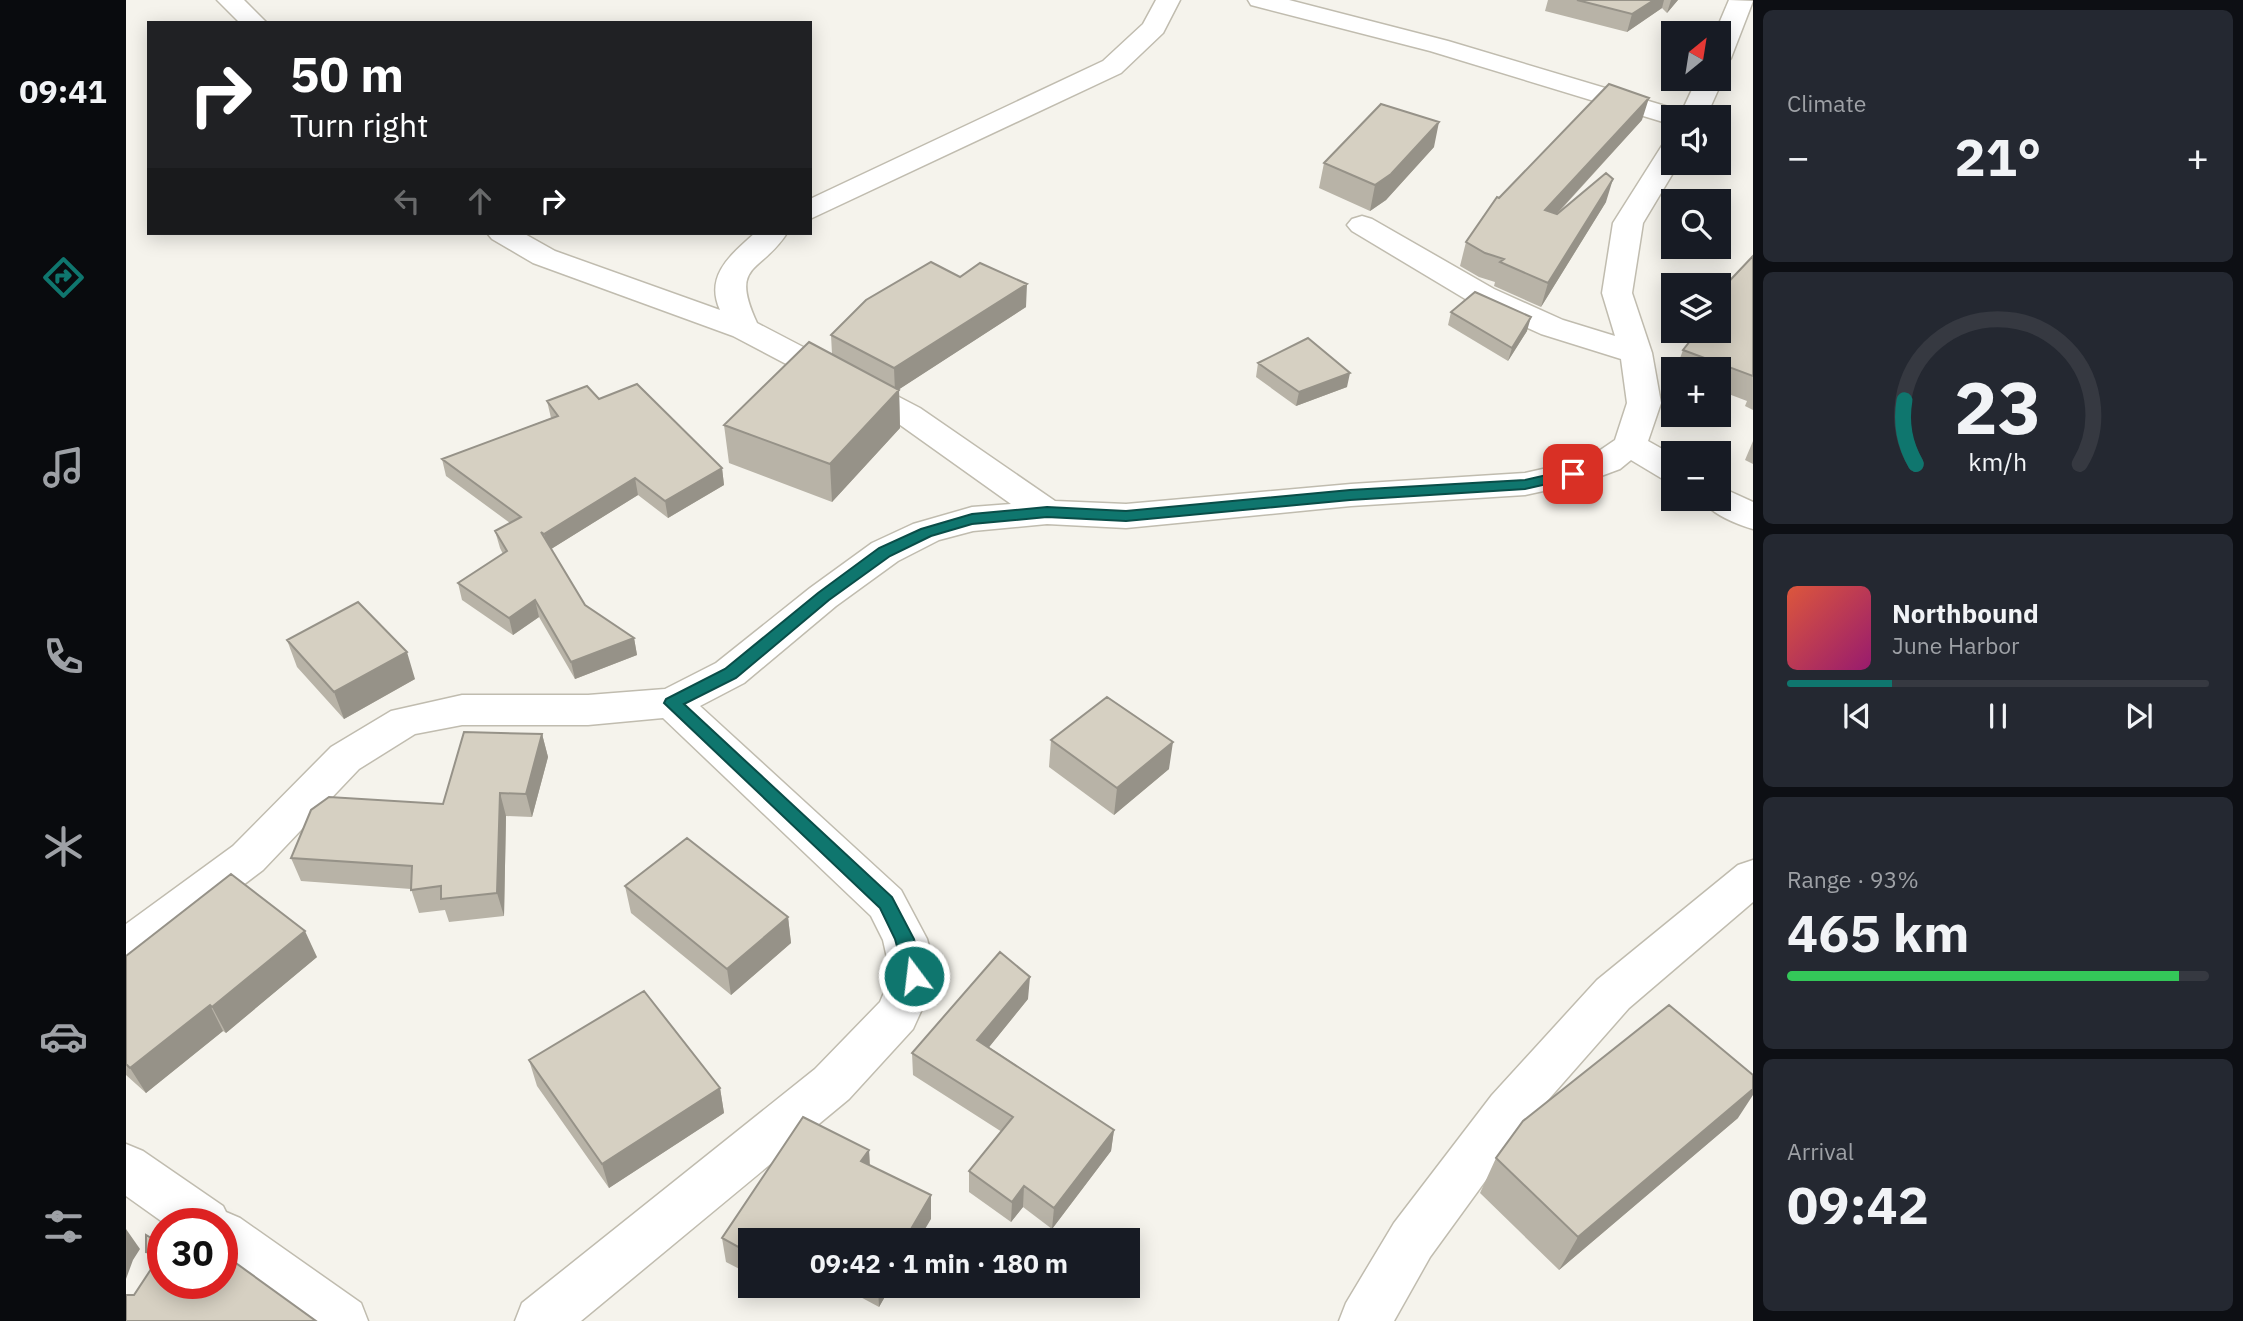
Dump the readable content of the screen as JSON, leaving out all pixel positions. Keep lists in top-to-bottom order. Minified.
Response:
{"north":"top right","page":{"tabs":"09:41","tile":["Climate",["Range · 93%","465 km"],["Arrival","09:42"]],"map_buttons":["+","−"],"turn":["50 m","Turn right"],"heat":["−","21°","+"],"song":["Northbound","June Harbor"],"limit":"30","trip":"09:42 · 1 min · 180 m","gauge":["23","km/h"]}}
